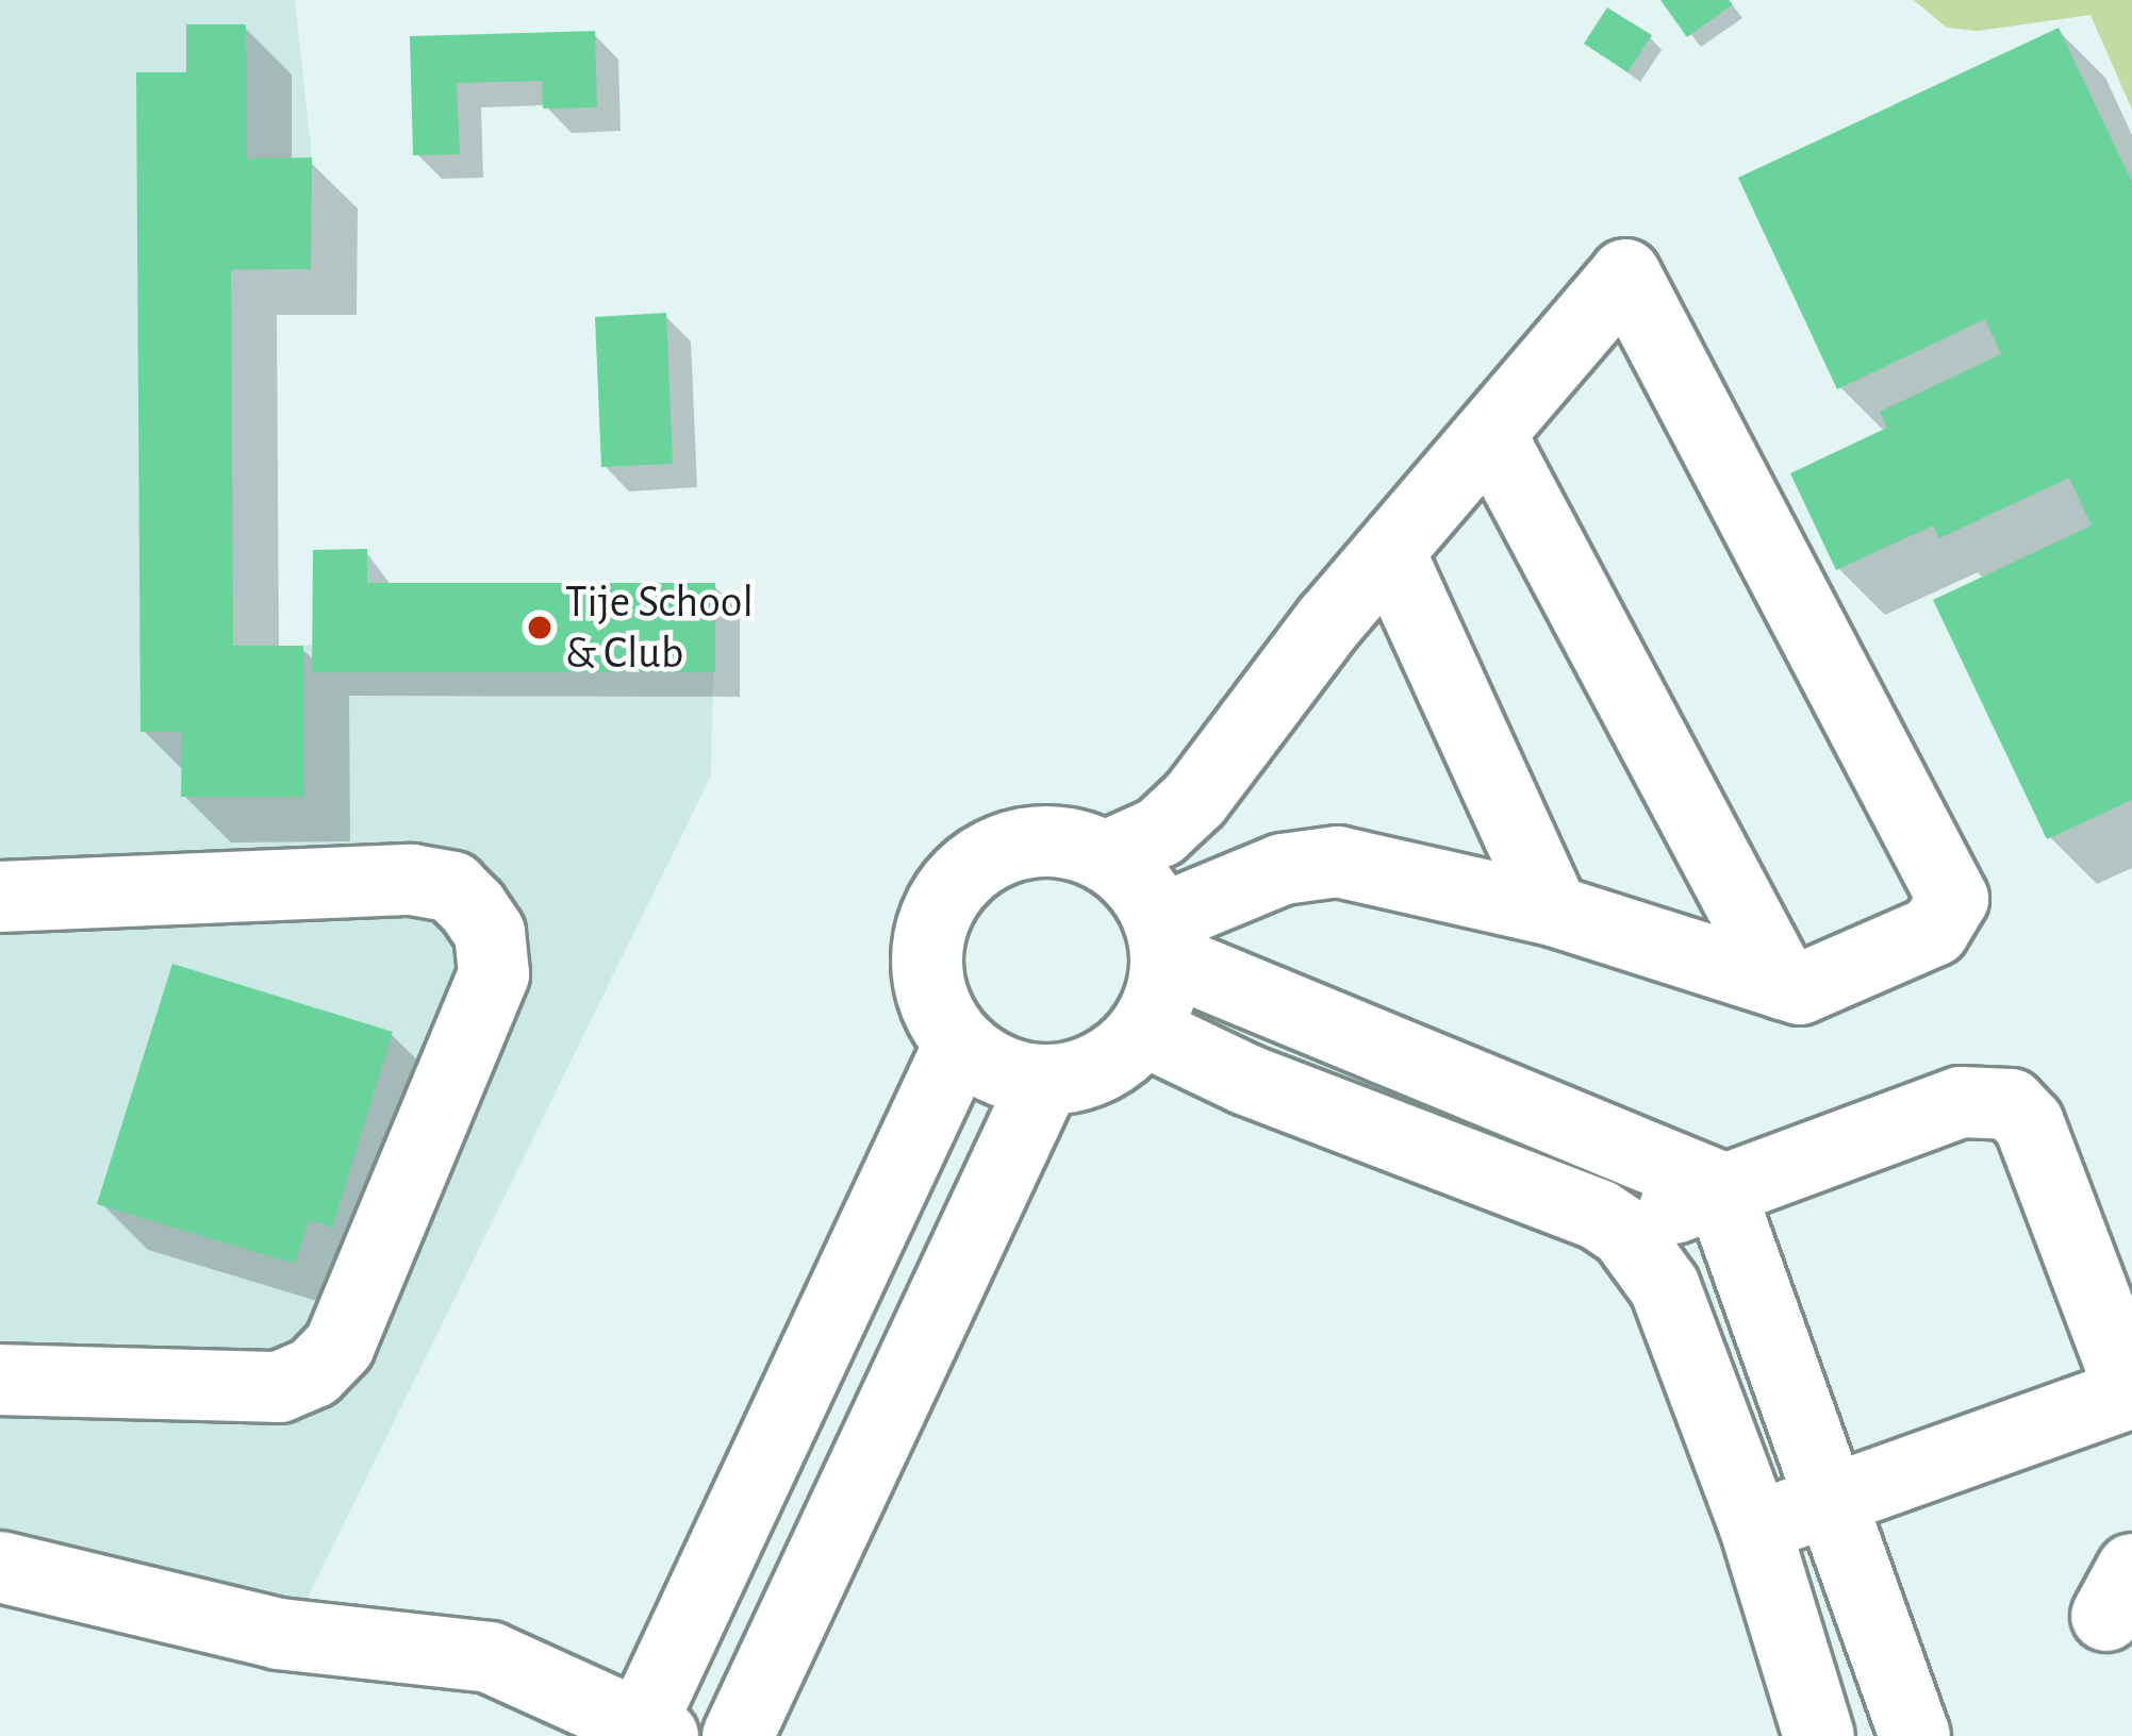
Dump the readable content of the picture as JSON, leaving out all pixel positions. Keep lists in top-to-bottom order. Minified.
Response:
{"places":["Tije School & Club"]}
